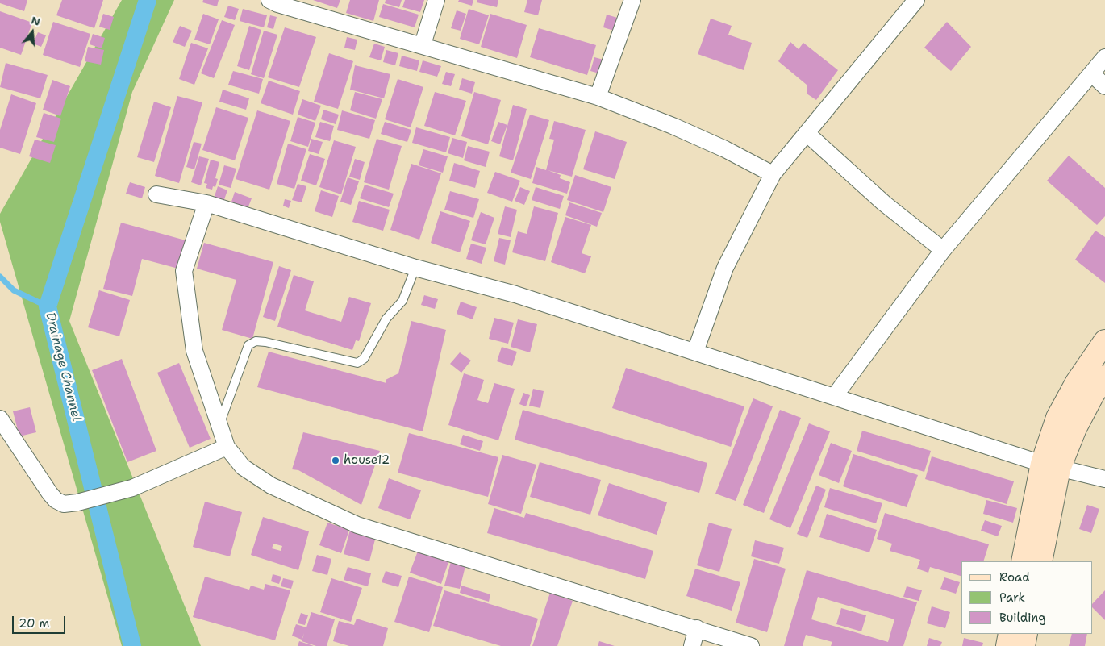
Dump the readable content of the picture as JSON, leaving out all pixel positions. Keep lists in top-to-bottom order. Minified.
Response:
{"water":["Drainage Channel"],"places":["house12"],"legend":["Road","Park","Building"],"scale_bar":"20 m","north":"top"}
